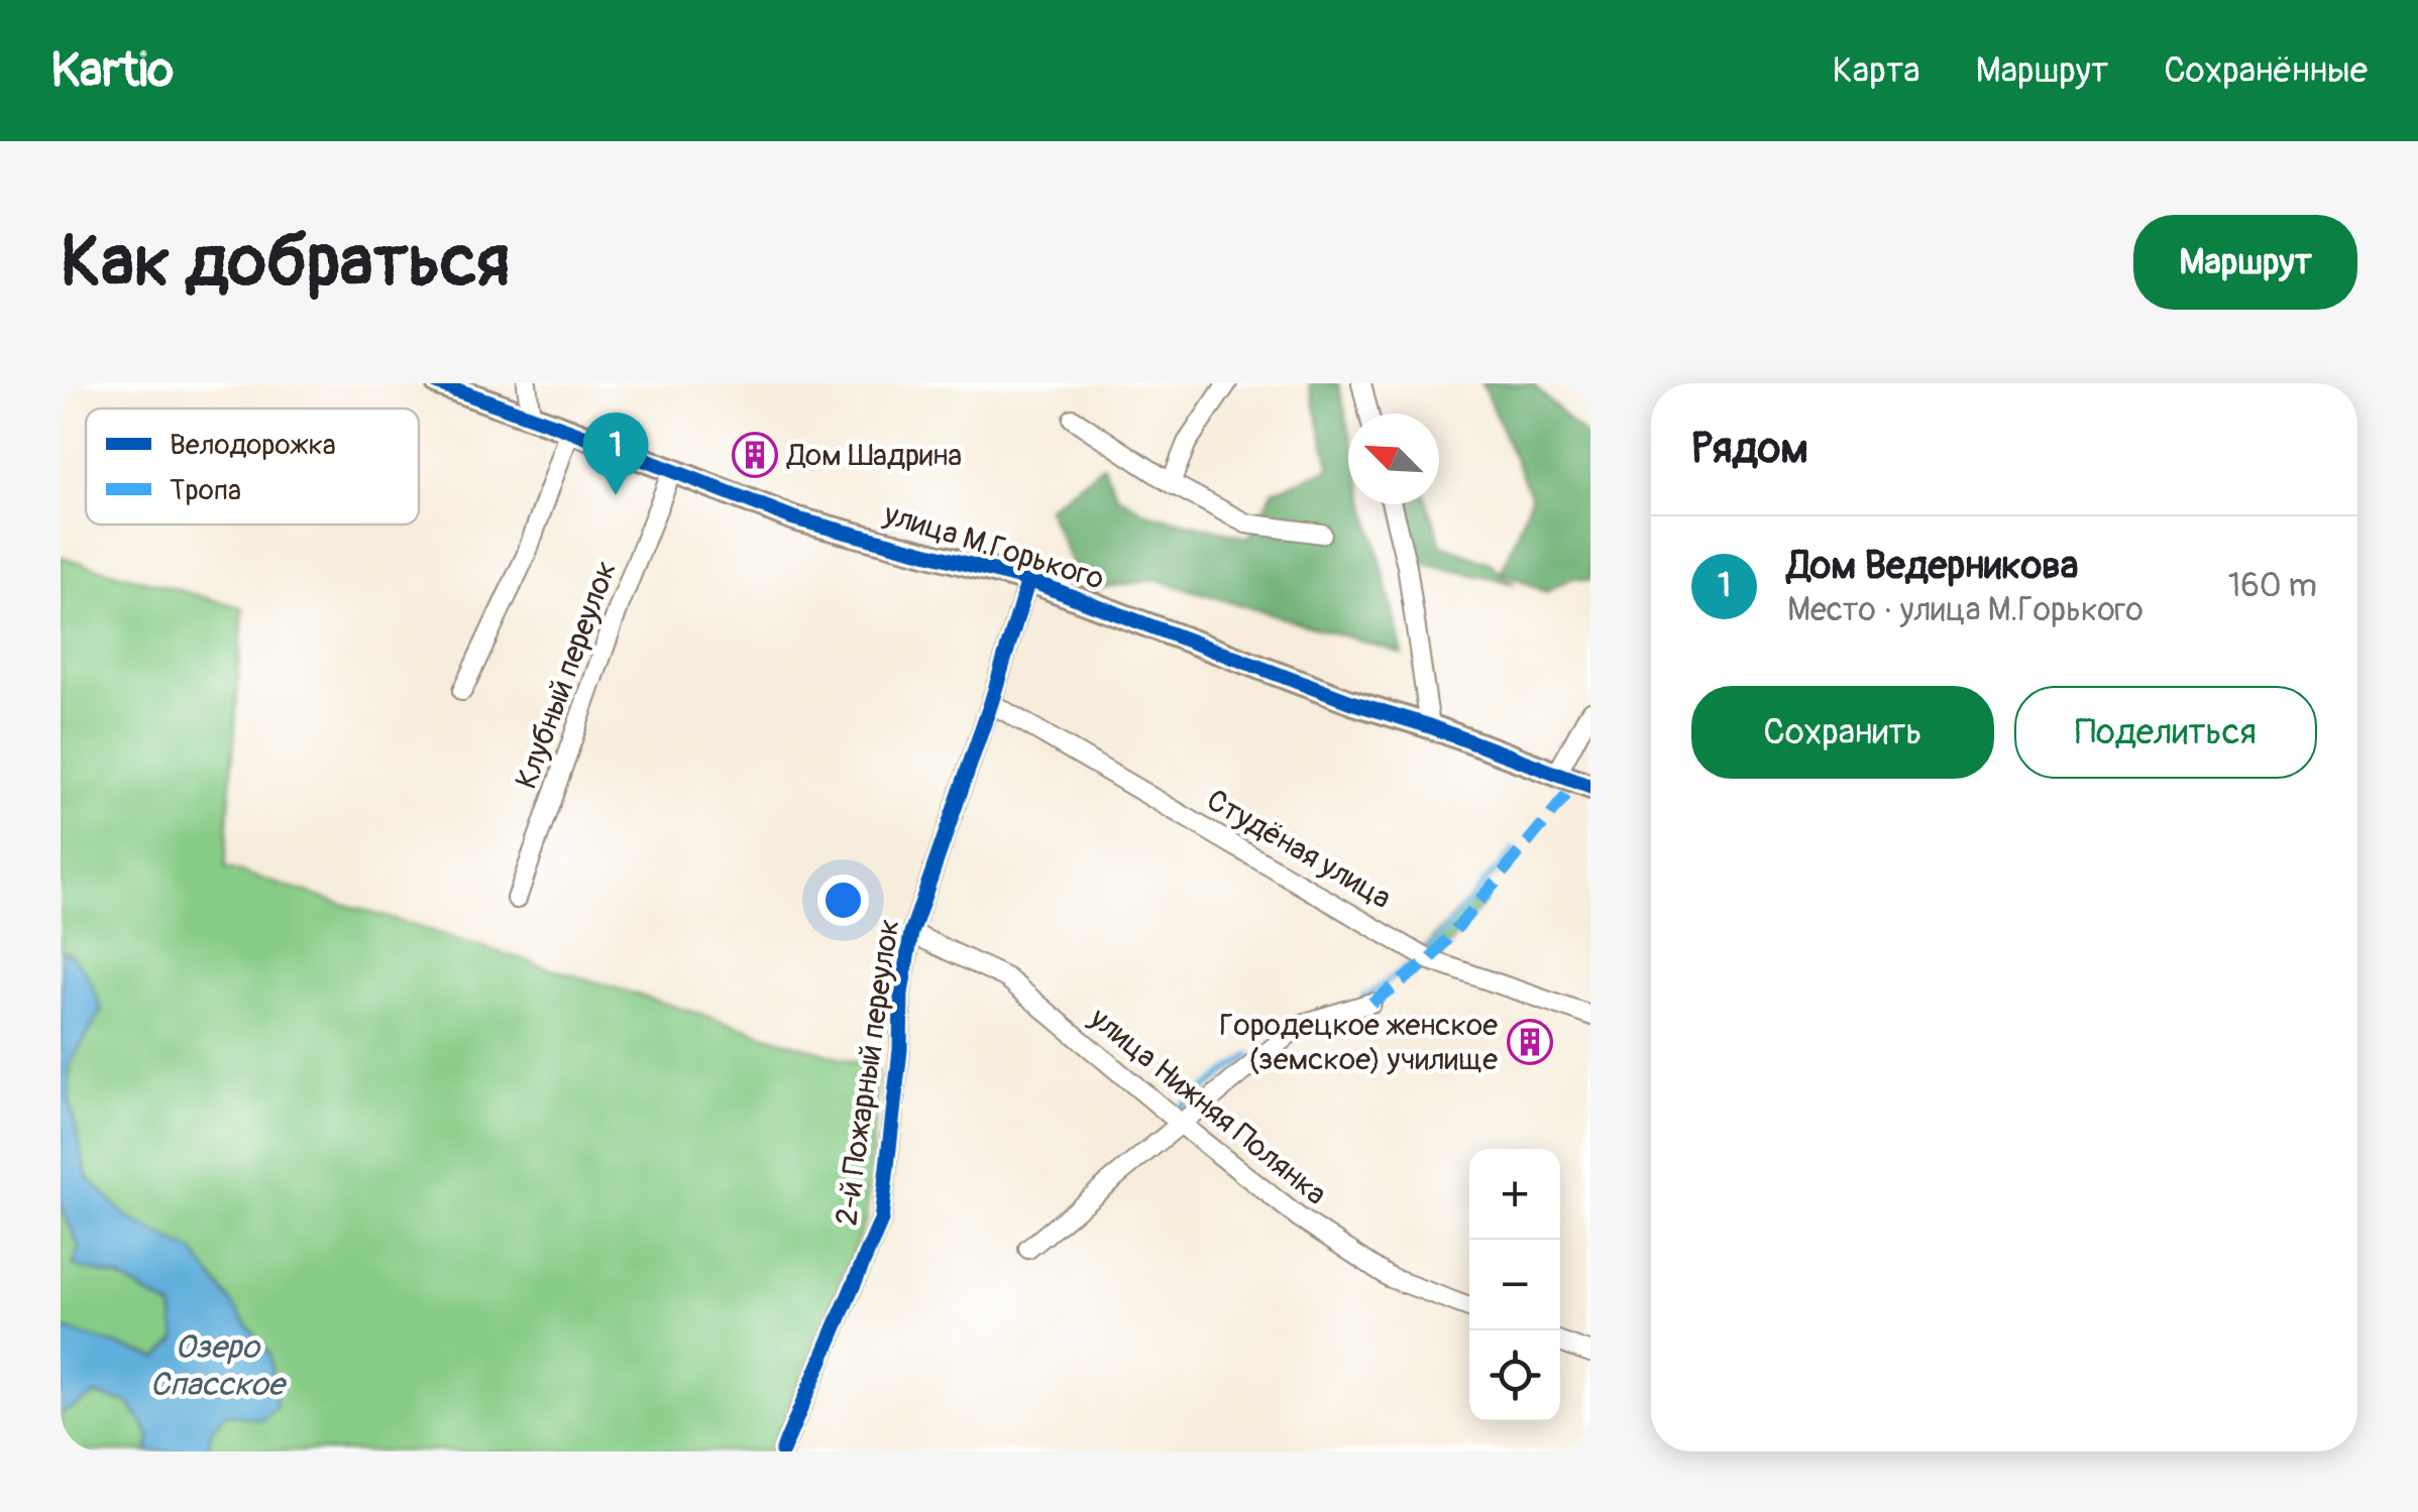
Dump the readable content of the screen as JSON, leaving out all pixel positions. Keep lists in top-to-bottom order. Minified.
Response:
{"streets":{"street":["улица М.Горького","Клубный переулок","Студёная улица","2-й Пожарный переулок","улица Нижняя Полянка"]},"crossings":[["улица М.Горького","Клубный переулок"],["улица М.Горького","2-й Пожарный переулок"],["Студёная улица","2-й Пожарный переулок"],["2-й Пожарный переулок","улица Нижняя Полянка"]],"water":["Озеро Спасское"],"places":{"building":["Дом Шадрина","Городецкое женское (земское) училище"]},"legend":["Велодорожка","Тропа"],"north":"top left","page":{"header":"Kartio","nav":["Карта","Маршрут","Сохранённые"],"buttons":["Маршрут",["Сохранить","Поделиться"]],"title":"Как добраться","heading":"Рядом","pins":"1","list":[{"mark":"1","name":"Дом Ведерникова","note":"Место · улица М.Горького","value":"160 m"}],"map_buttons":["+","−"]}}
